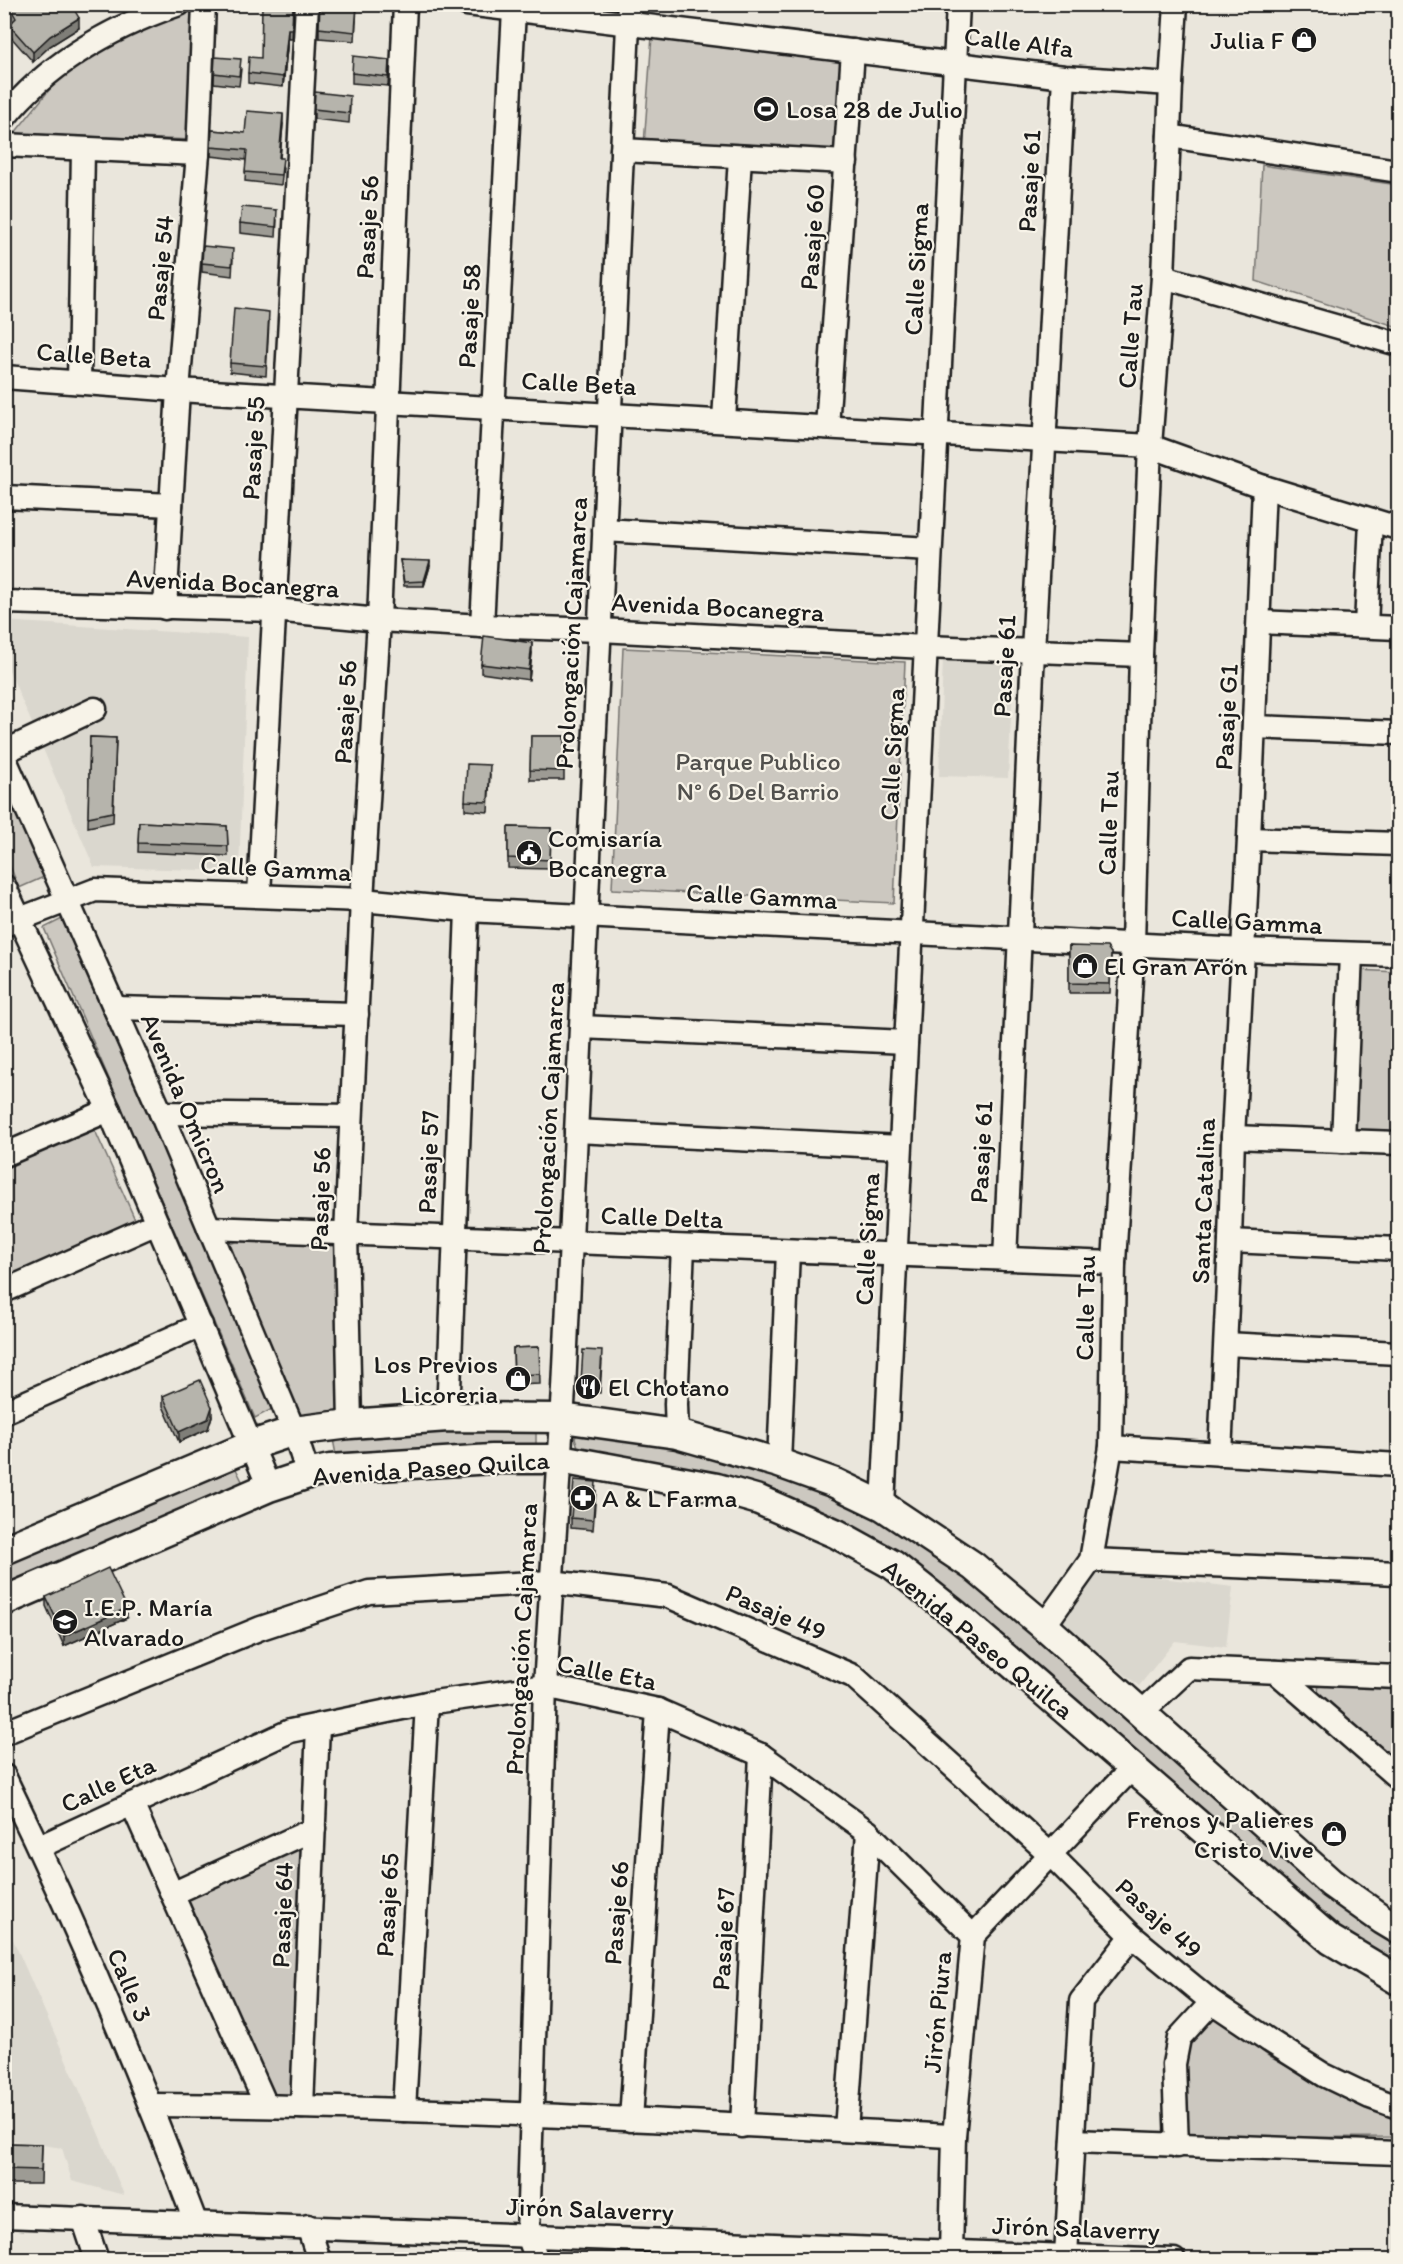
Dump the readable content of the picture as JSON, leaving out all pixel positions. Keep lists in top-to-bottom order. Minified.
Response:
{"streets":{"main road":["Avenida Paseo Quilca"],"street":["Calle Alfa","Pasaje 61","Pasaje 56","Pasaje 60","Pasaje 54","Calle Sigma","Pasaje 58","Calle Tau","Calle Beta","Pasaje 55","Avenida Bocanegra","Prolongación Cajamarca","Pasaje G1","Calle Gamma","Avenida Omicron","Pasaje 57","Santa Catalina","Calle Delta","Pasaje 49","Calle Eta","Pasaje 65","Pasaje 66","Pasaje 64","Pasaje 67","Calle 3","Jirón Piura","Jirón Salaverry"]},"crossings":[["Calle Alfa","Pasaje 61"],["Calle Alfa","Pasaje 60"],["Calle Alfa","Calle Sigma"],["Calle Alfa","Pasaje 58"],["Calle Alfa","Calle Tau"],["Calle Alfa","Prolongación Cajamarca"],["Pasaje 61","Calle Beta"],["Pasaje 61","Avenida Bocanegra"],["Pasaje 61","Calle Gamma"],["Pasaje 61","Calle Delta"],["Pasaje 56","Calle Beta"],["Pasaje 56","Avenida Bocanegra"],["Pasaje 56","Calle Gamma"],["Pasaje 56","Calle Delta"],["Pasaje 56","Avenida Paseo Quilca"],["Pasaje 60","Calle Beta"],["Pasaje 54","Calle Beta"],["Pasaje 54","Avenida Bocanegra"],["Calle Sigma","Calle Beta"],["Calle Sigma","Avenida Bocanegra"],["Calle Sigma","Calle Gamma"],["Calle Sigma","Calle Delta"],["Calle Sigma","Avenida Paseo Quilca"],["Pasaje 58","Calle Beta"],["Pasaje 58","Avenida Bocanegra"],["Calle Tau","Calle Beta"],["Calle Tau","Avenida Bocanegra"],["Calle Tau","Calle Gamma"],["Calle Tau","Calle Delta"],["Calle Tau","Avenida Paseo Quilca"],["Calle Beta","Pasaje 55"],["Calle Beta","Prolongación Cajamarca"],["Calle Beta","Pasaje G1"],["Pasaje 55","Avenida Bocanegra"],["Pasaje 55","Calle Gamma"],["Avenida Bocanegra","Prolongación Cajamarca"],["Prolongación Cajamarca","Calle Gamma"],["Prolongación Cajamarca","Calle Delta"],["Prolongación Cajamarca","Avenida Paseo Quilca"],["Prolongación Cajamarca","Pasaje 49"],["Prolongación Cajamarca","Calle Eta"],["Prolongación Cajamarca","Jirón Salaverry"],["Pasaje G1","Calle Gamma"],["Pasaje G1","Santa Catalina"],["Calle Gamma","Avenida Omicron"],["Calle Gamma","Pasaje 57"],["Calle Gamma","Santa Catalina"],["Avenida Omicron","Calle Delta"],["Avenida Omicron","Avenida Paseo Quilca"],["Pasaje 57","Calle Delta"],["Pasaje 57","Avenida Paseo Quilca"],["Avenida Paseo Quilca","Jirón Piura"],["Pasaje 49","Jirón Piura"],["Calle Eta","Pasaje 65"],["Calle Eta","Pasaje 66"],["Calle Eta","Pasaje 64"],["Calle Eta","Pasaje 67"],["Calle Eta","Calle 3"],["Calle Eta","Jirón Piura"],["Calle 3","Jirón Salaverry"],["Jirón Piura","Jirón Salaverry"]],"parks":["Parque Publico N° 6 Del Barrio"],"places":{"shop":["Julia F","El Gran Arón","Los Previos Licoreria","Frenos y Palieres Cristo Vive"],"sports":["Losa 28 de Julio"],"public building":["Comisaría Bocanegra"],"restaurant":["El Chotano"],"pharmacy":["A & L Farma"],"school or university":["I.E.P. María Alvarado"]}}
